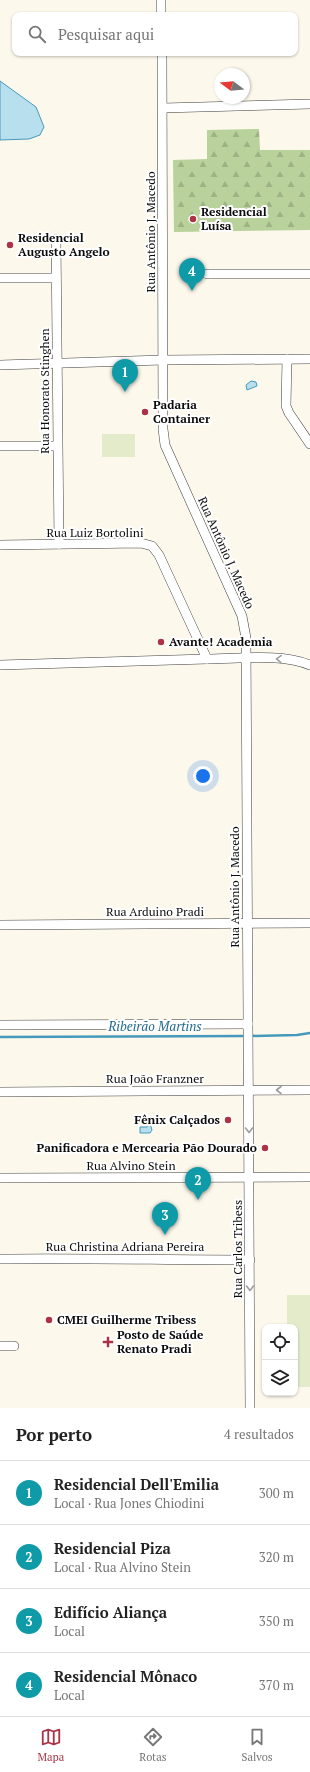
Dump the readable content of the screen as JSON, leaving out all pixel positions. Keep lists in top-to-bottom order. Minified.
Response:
{"streets":{"street":["Rua Antônio J. Macedo","Rua Honorato Stinghen","Rua Luiz Bortolini","Rua Arduino Pradi","Rua João Franzner","Rua Alvino Stein","Rua Christina Adriana Pereira","Rua Carlos Tribess"]},"crossings":[["Rua Antônio J. Macedo","Rua Arduino Pradi"],["Rua Antônio J. Macedo","Rua João Franzner"],["Rua Antônio J. Macedo","Rua Carlos Tribess"],["Rua Honorato Stinghen","Rua Luiz Bortolini"],["Rua João Franzner","Rua Carlos Tribess"],["Rua Alvino Stein","Rua Carlos Tribess"],["Rua Christina Adriana Pereira","Rua Carlos Tribess"]],"one_way":["Rua Carlos Tribess"],"water":["Ribeirão Martins"],"places":{"other":["Residencial Luísa","Residencial Augusto Angelo","Padaria Container","Avante! Academia","Fênix Calçados","Panificadora e Mercearia Pão Dourado","CMEI Guilherme Tribess"],"health":["Posto de Saúde Renato Pradi"]},"north":"left","page":{"search":"Pesquisar aqui","pins":["4","1","2","3"],"heading":["Por perto","4 resultados"],"list":[{"mark":"1","name":"Residencial Dell'Emilia","note":"Local · Rua Jones Chiodini","value":"300 m"},{"mark":"2","name":"Residencial Piza","note":"Local · Rua Alvino Stein","value":"320 m"},{"mark":"3","name":"Edifício Aliança","note":"Local","value":"350 m"},{"mark":"4","name":"Residencial Mônaco","note":"Local","value":"370 m"}],"nav":["Mapa","Rotas","Salvos"]}}
